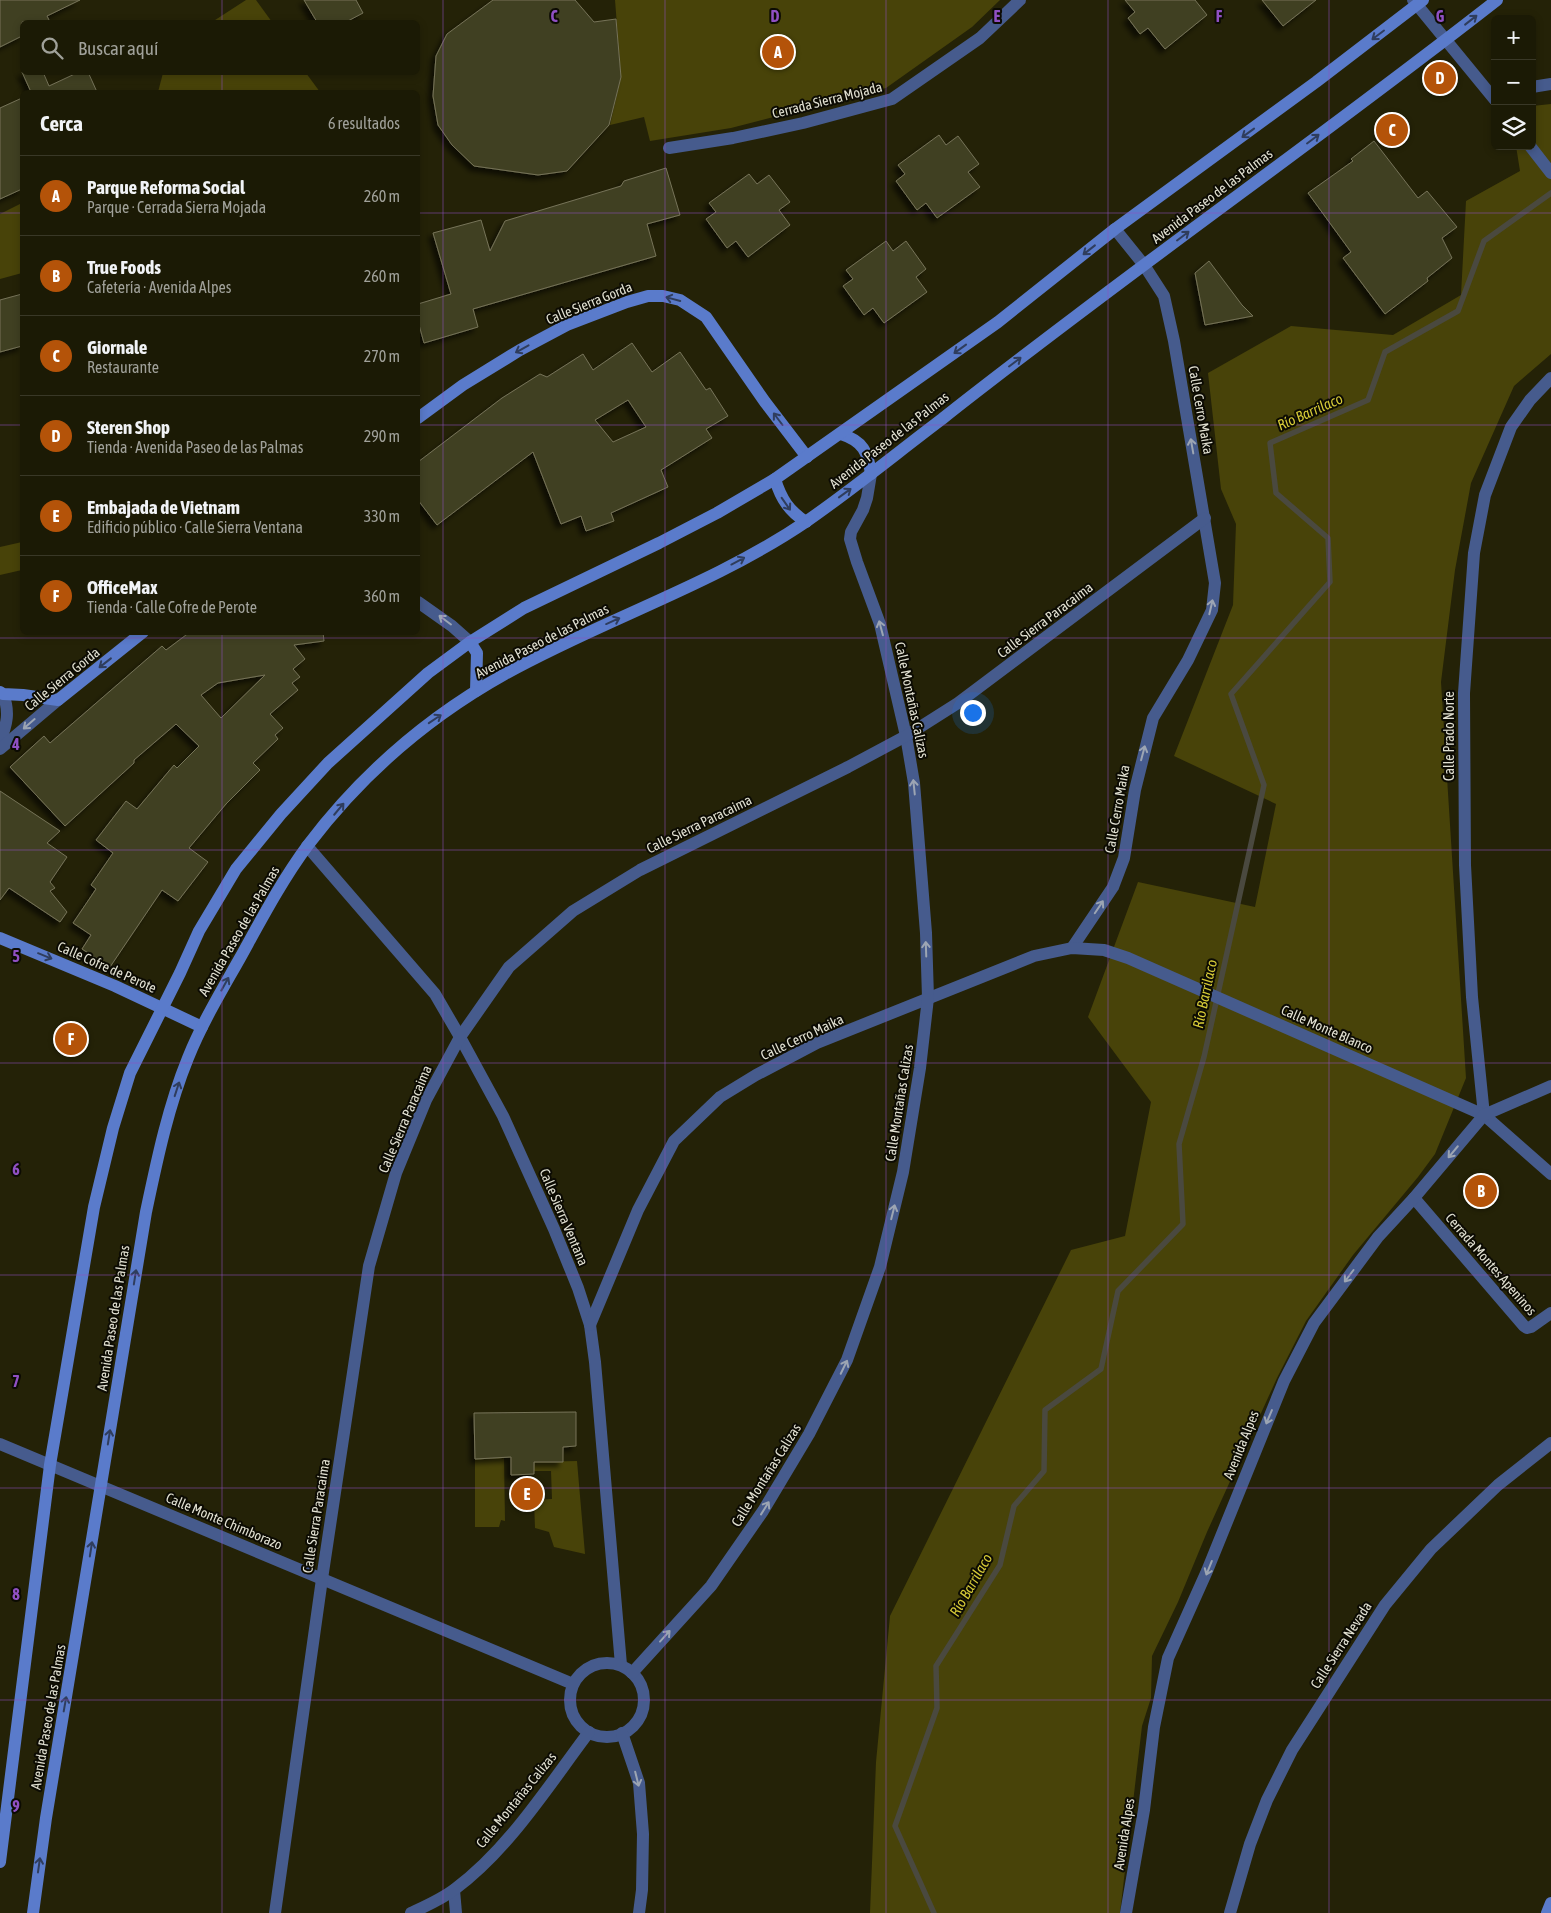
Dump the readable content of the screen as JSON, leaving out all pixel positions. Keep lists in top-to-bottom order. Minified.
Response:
{"streets":{"main road":["Avenida Paseo de las Palmas","Calle Sierra Gorda","Calle Cofre de Perote"],"street":["Cerrada Sierra Mojada","Calle Cerro Maika","Calle Sierra Paracaima","Calle Montañas Calizas","Calle Prado Norte","Calle Monte Blanco","Calle Sierra Ventana","Cerrada Montes Apeninos","Avenida Alpes","Calle Monte Chimborazo","Calle Sierra Nevada"]},"crossings":[["Avenida Paseo de las Palmas","Calle Sierra Gorda"],["Avenida Paseo de las Palmas","Calle Cerro Maika"],["Avenida Paseo de las Palmas","Calle Montañas Calizas"],["Avenida Paseo de las Palmas","Calle Cofre de Perote"],["Avenida Paseo de las Palmas","Calle Sierra Ventana"],["Avenida Paseo de las Palmas","Calle Monte Chimborazo"],["Calle Cerro Maika","Calle Sierra Paracaima"],["Calle Cerro Maika","Calle Montañas Calizas"],["Calle Cerro Maika","Calle Monte Blanco"],["Calle Cerro Maika","Calle Sierra Ventana"],["Calle Sierra Paracaima","Calle Montañas Calizas"],["Calle Sierra Paracaima","Calle Sierra Ventana"],["Calle Sierra Paracaima","Calle Monte Chimborazo"],["Calle Montañas Calizas","Calle Sierra Ventana"],["Calle Montañas Calizas","Calle Monte Chimborazo"],["Calle Prado Norte","Calle Monte Blanco"],["Calle Prado Norte","Avenida Alpes"],["Calle Monte Blanco","Avenida Alpes"],["Calle Sierra Ventana","Calle Monte Chimborazo"],["Cerrada Montes Apeninos","Avenida Alpes"]],"one_way":["Calle Cerro Maika","Calle Montañas Calizas","Calle Cofre de Perote","Avenida Alpes"],"water":["Río Barrilaco"],"page":{"map_buttons":["+","−"],"search":"Buscar aquí","pins":["A","D","C","F","B","E"],"heading":["Cerca","6 resultados"],"list":[{"mark":"A","name":"Parque Reforma Social","note":"Parque · Cerrada Sierra Mojada","value":"260 m"},{"mark":"B","name":"True Foods","note":"Cafetería · Avenida Alpes","value":"260 m"},{"mark":"C","name":"Giornale","note":"Restaurante","value":"270 m"},{"mark":"D","name":"Steren Shop","note":"Tienda · Avenida Paseo de las Palmas","value":"290 m"},{"mark":"E","name":"Embajada de Vietnam","note":"Edificio público · Calle Sierra Ventana","value":"330 m"},{"mark":"F","name":"OfficeMax","note":"Tienda · Calle Cofre de Perote","value":"360 m"}]},"grid":{"columns":["C","D","E","F","G"],"rows":["4","5","6","7","8","9"]}}
